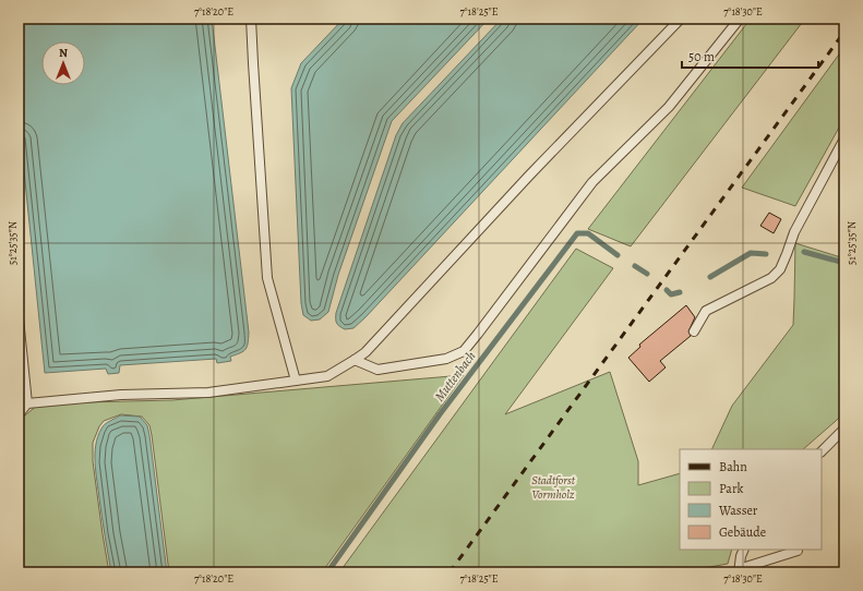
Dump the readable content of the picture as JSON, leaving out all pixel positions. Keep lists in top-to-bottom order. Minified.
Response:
{"water":["Muttenbach"],"parks":["Stadtforst Vormholz"],"legend":["Bahn","Park","Wasser","Gebäude"],"scale_bar":"50 m","north":"top","coordinates":["7°18'20\"E","7°18'25\"E","7°18'30\"E","51°25'35\"N"]}
